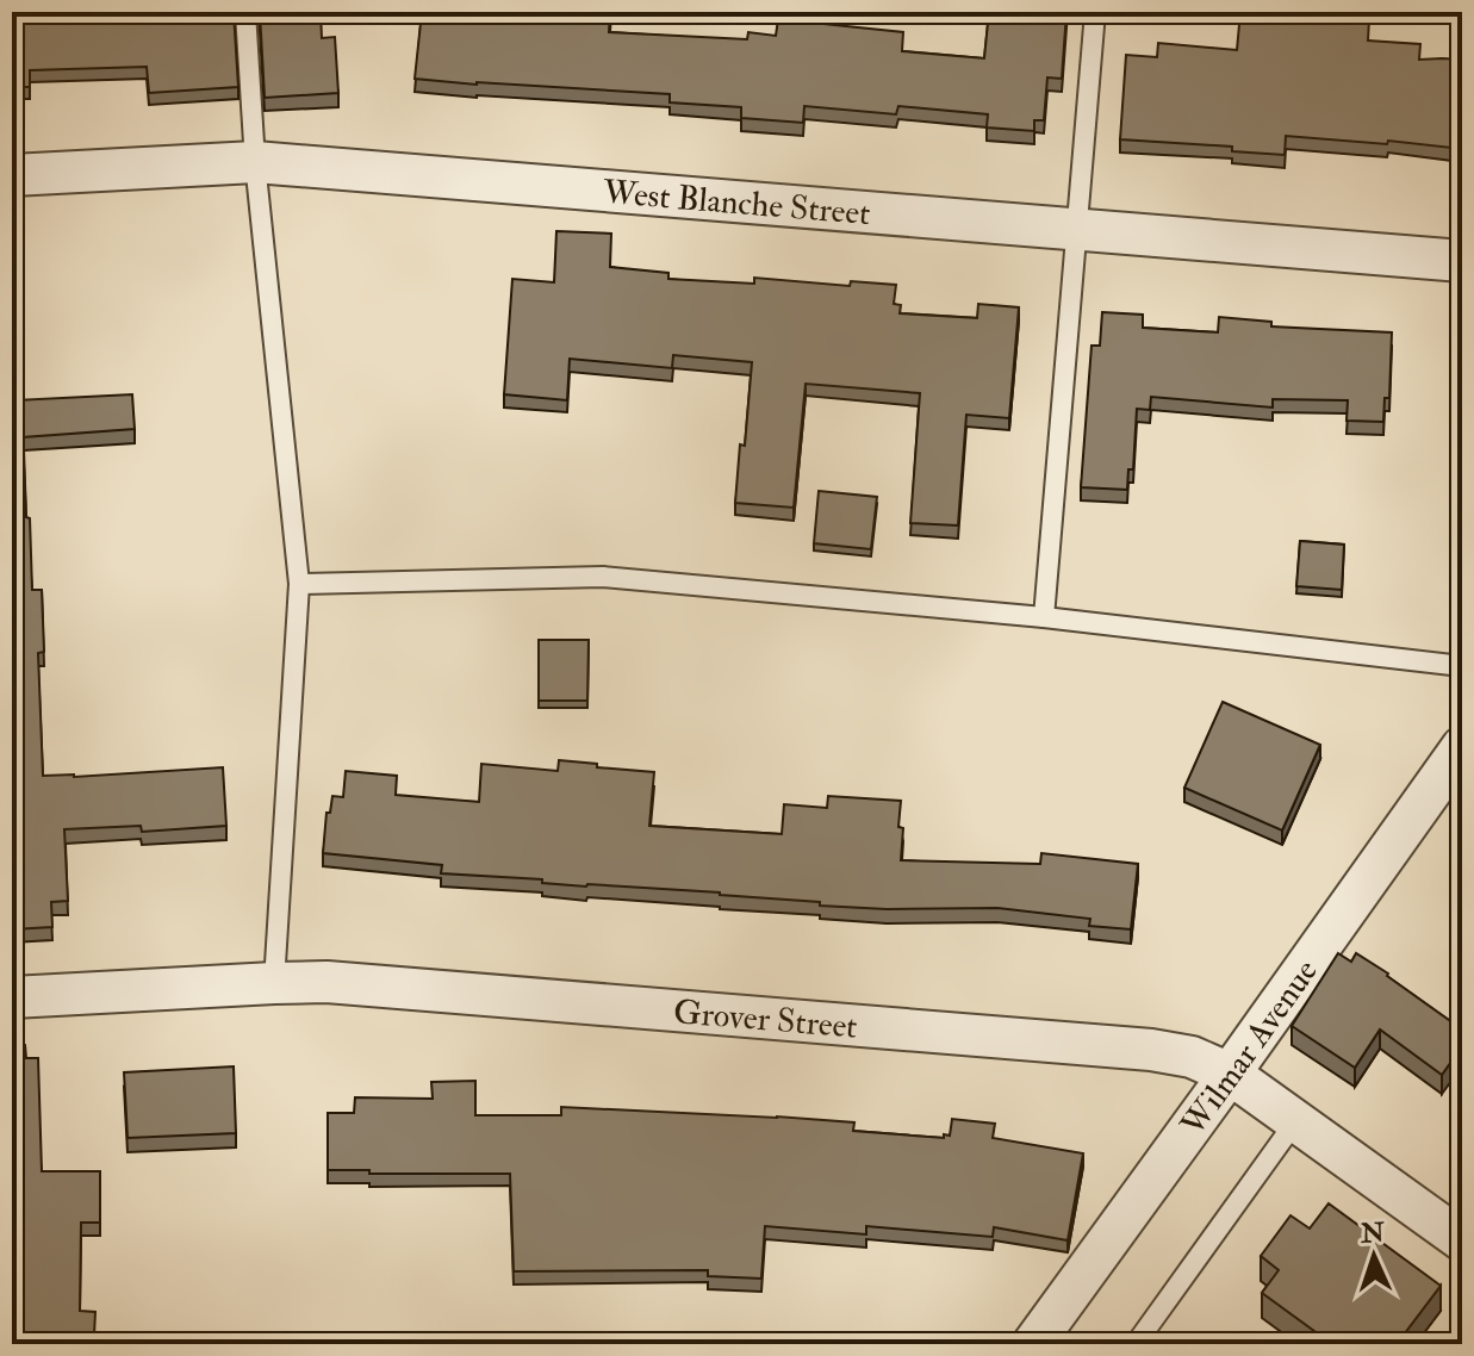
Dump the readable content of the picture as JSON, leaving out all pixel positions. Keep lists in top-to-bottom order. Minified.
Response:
{"streets":{"street":["West Blanche Street","Grover Street","Wilmar Avenue"]},"crossings":[["Grover Street","Wilmar Avenue"]],"north":"top"}
